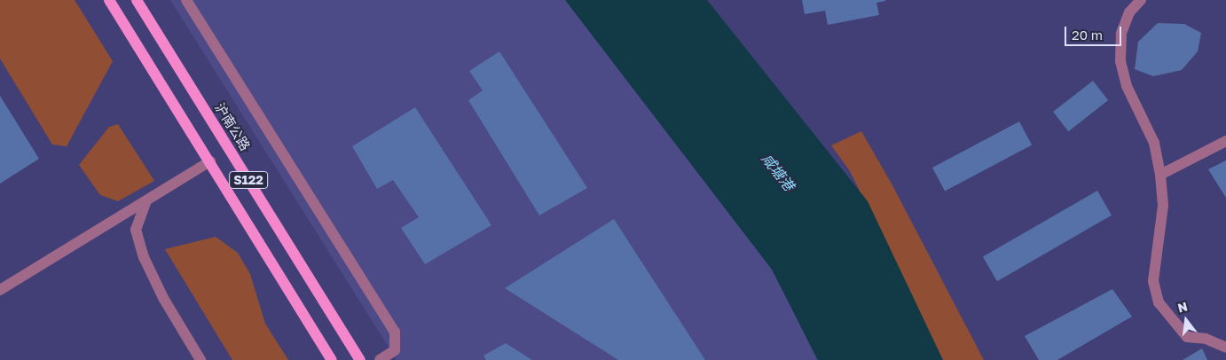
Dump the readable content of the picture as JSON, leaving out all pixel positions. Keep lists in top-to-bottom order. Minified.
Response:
{"streets":{"main road":["沪南公路","S122"]},"water":["咸塘港"],"scale_bar":"20 m","north":"top"}
